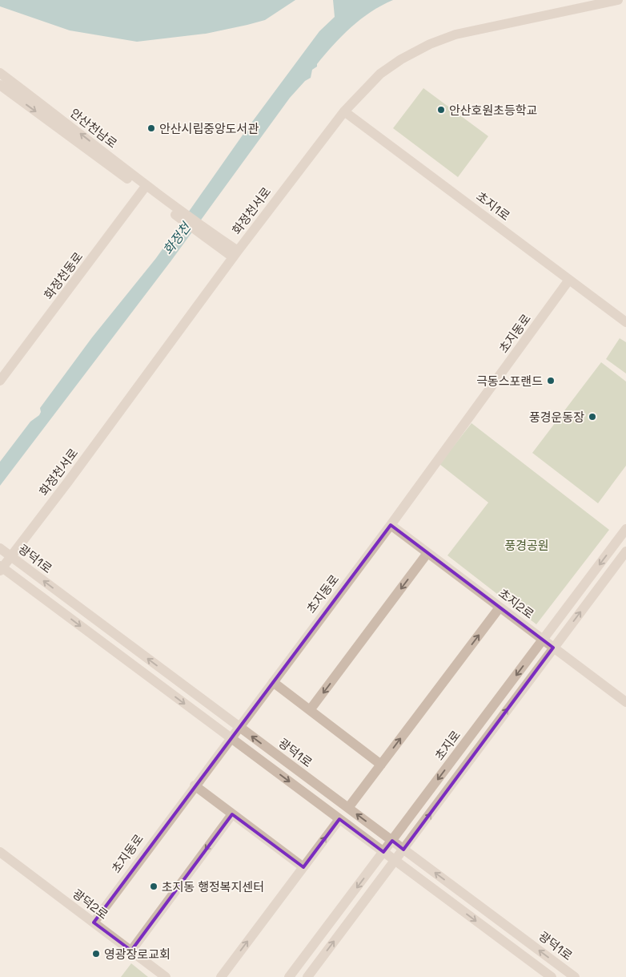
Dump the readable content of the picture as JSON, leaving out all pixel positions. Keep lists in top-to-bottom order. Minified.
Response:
{"streets":{"street":["안산천남로","초지1로","화정천서로","화정천동로","초지동로","광덕1로","초지2로","초지로","광덕2로"]},"crossings":[["안산천남로","화정천서로"],["안산천남로","화정천동로"],["초지1로","화정천서로"],["초지1로","초지동로"],["화정천서로","광덕1로"],["초지동로","광덕1로"],["초지동로","초지2로"],["초지동로","광덕2로"],["광덕1로","초지로"],["초지2로","초지로"]],"water":["화정천"],"parks":["풍경공원"],"places":["안산호원초등학교","안산시립중앙도서관","극동스포랜드","풍경운동장","초지동 행정복지센터","영광장로교회"]}
